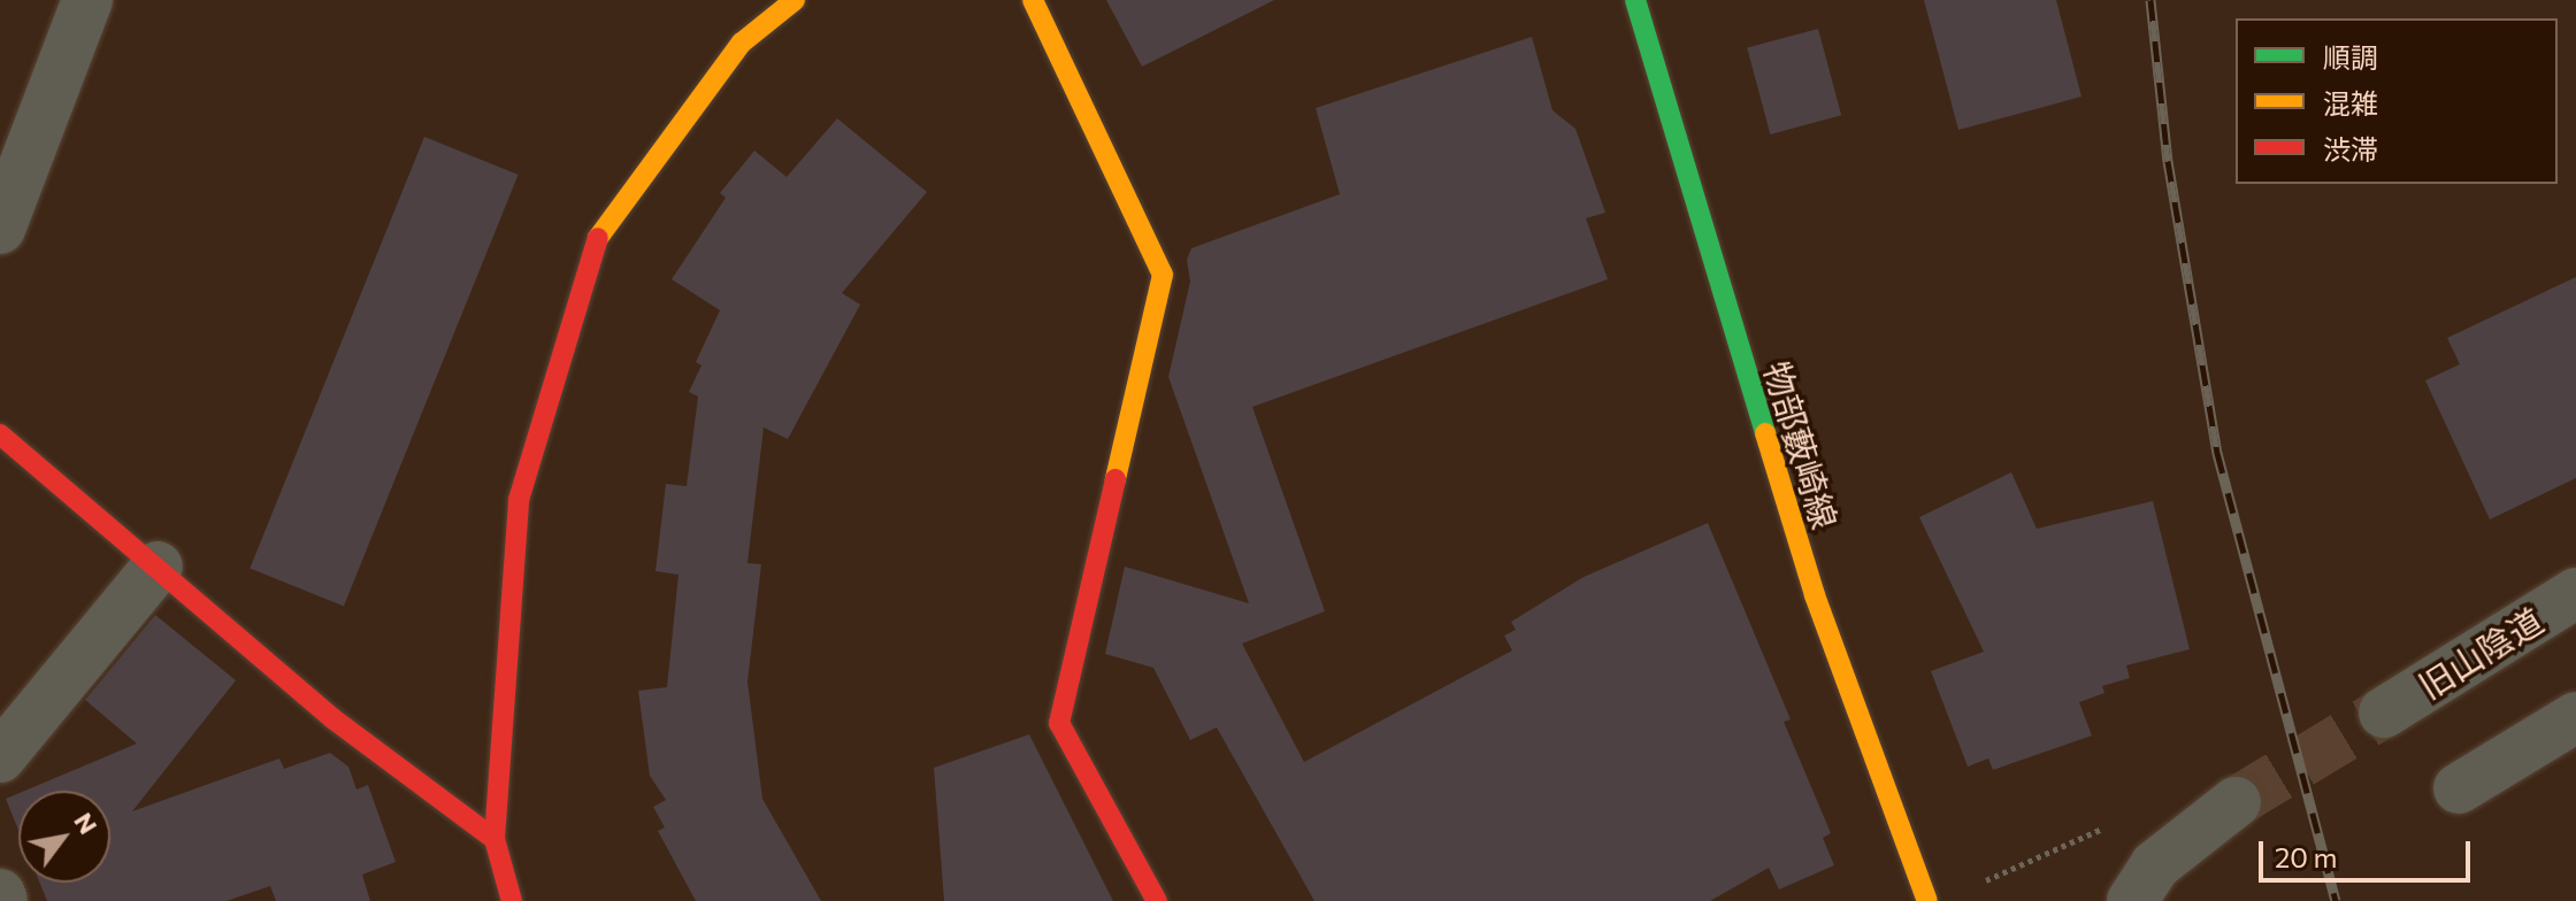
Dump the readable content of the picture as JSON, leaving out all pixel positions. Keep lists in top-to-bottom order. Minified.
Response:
{"streets":{"street":["物部藪崎線","旧山陰道"]},"legend":["順調","混雑","渋滞"],"scale_bar":"20 m","north":"top right"}
